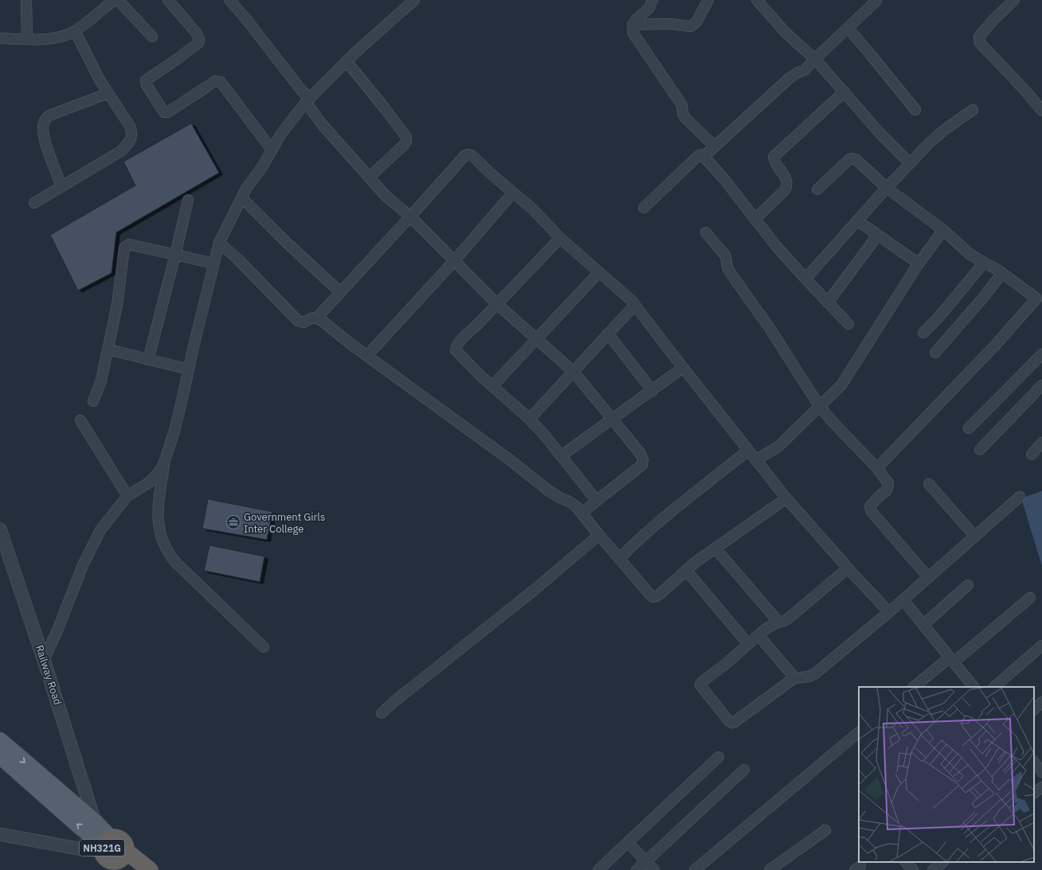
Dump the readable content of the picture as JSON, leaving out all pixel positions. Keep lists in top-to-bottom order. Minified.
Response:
{"streets":{"highway":["NH321G"],"street":["Railway Road"]},"places":{"office":["Government Girls Inter College"]}}
